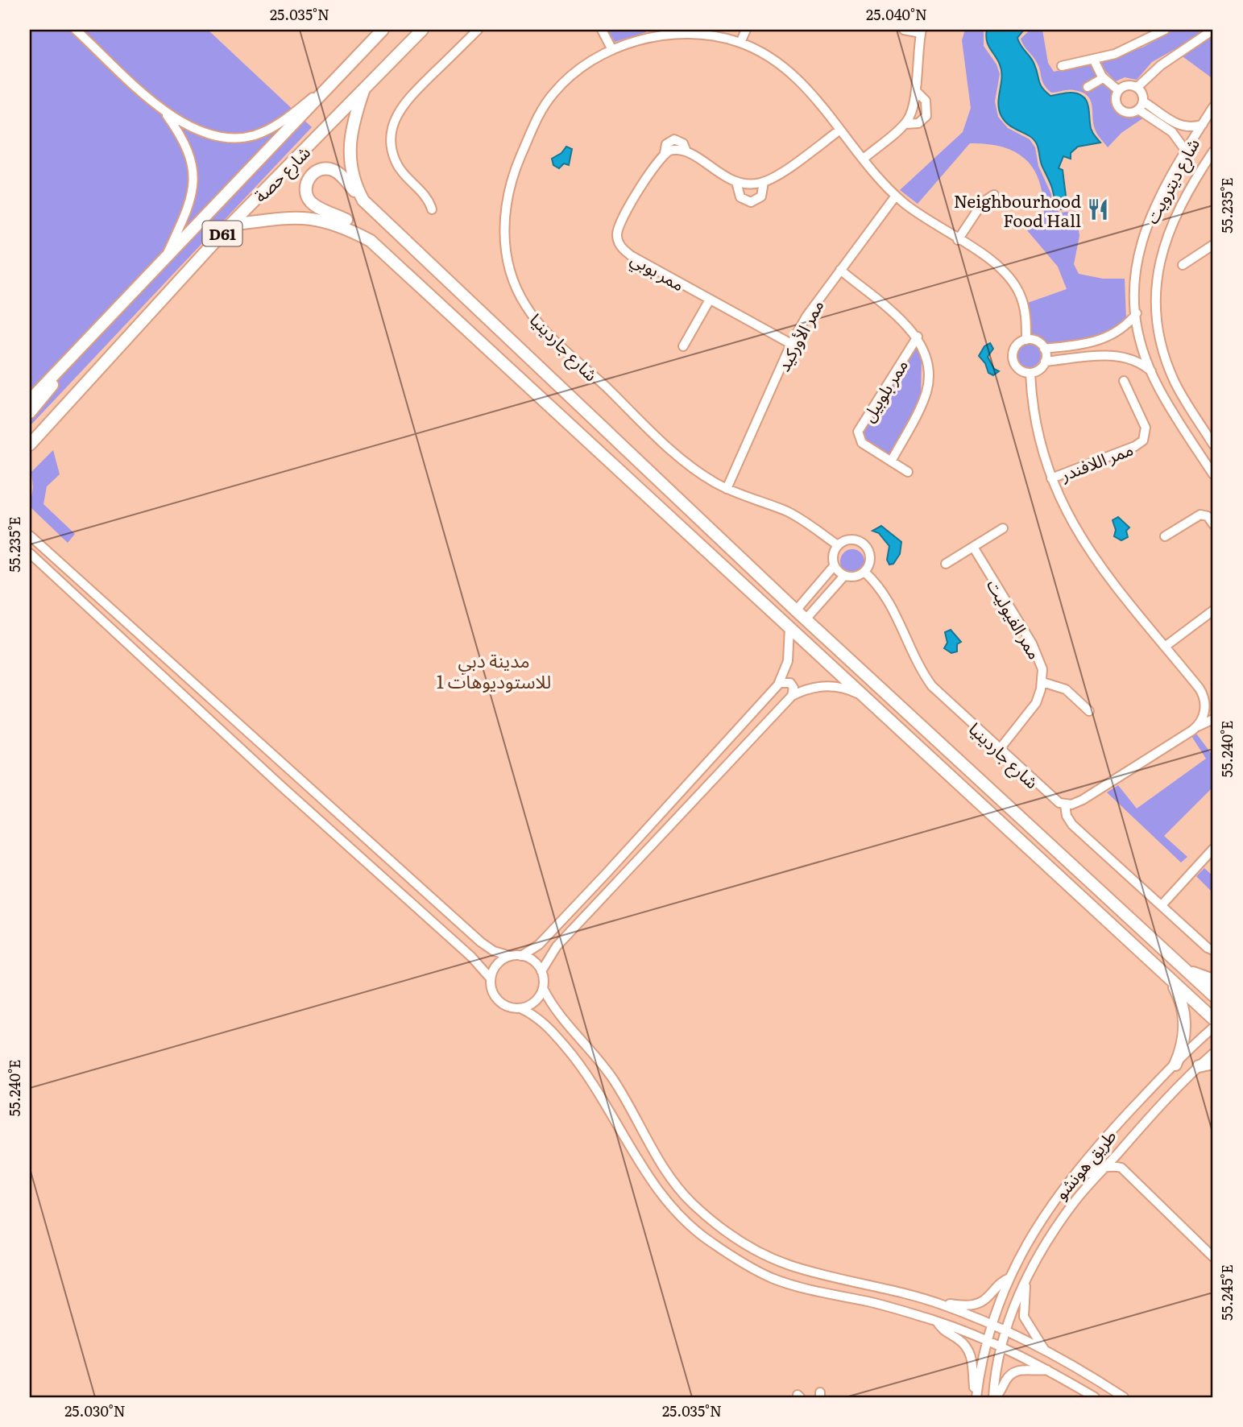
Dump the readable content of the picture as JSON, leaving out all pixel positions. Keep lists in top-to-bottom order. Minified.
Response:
{"streets":{"main road":["شارع حصة","D61"],"street":["شارع ديترويت","ممر بوبي","ممر الأوركيد","شارع جاردينيا","ممر بلوبيل","ممر اللافندر","ممر الفيوليت","طريق هونشو"]},"crossings":[["ممر بوبي","ممر الأوركيد"],["ممر بوبي","شارع جاردينيا"],["ممر الأوركيد","شارع جاردينيا"],["ممر الأوركيد","ممر بلوبيل"],["شارع جاردينيا","ممر الفيوليت"]],"districts":["مدينة دبي للاستوديوهات 1"],"places":{"restaurant":["Neighbourhood Food Hall"]},"coordinates":["25.035°N","25.040°N","55.235°E","55.240°E","55.245°E","25.030°N"]}
